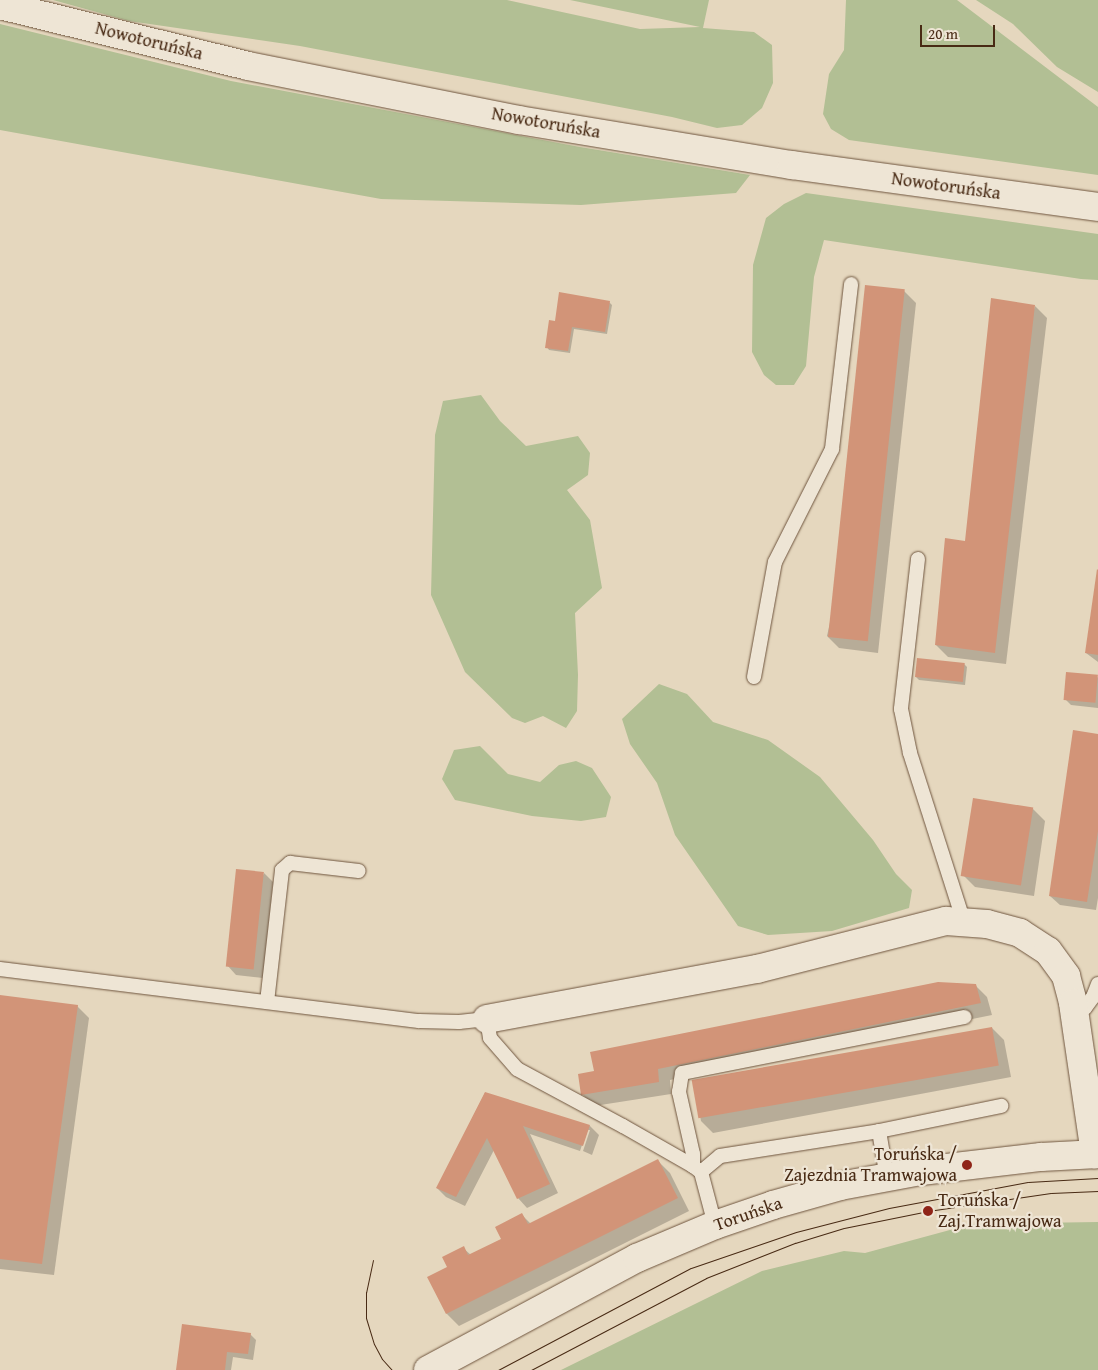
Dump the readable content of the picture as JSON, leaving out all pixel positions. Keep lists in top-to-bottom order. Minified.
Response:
{"streets":{"street":["Nowotoruńska","Toruńska"]},"places":["Toruńska / Zajezdnia Tramwajowa","Toruńska / Zaj.Tramwajowa"],"scale_bar":"20 m"}
